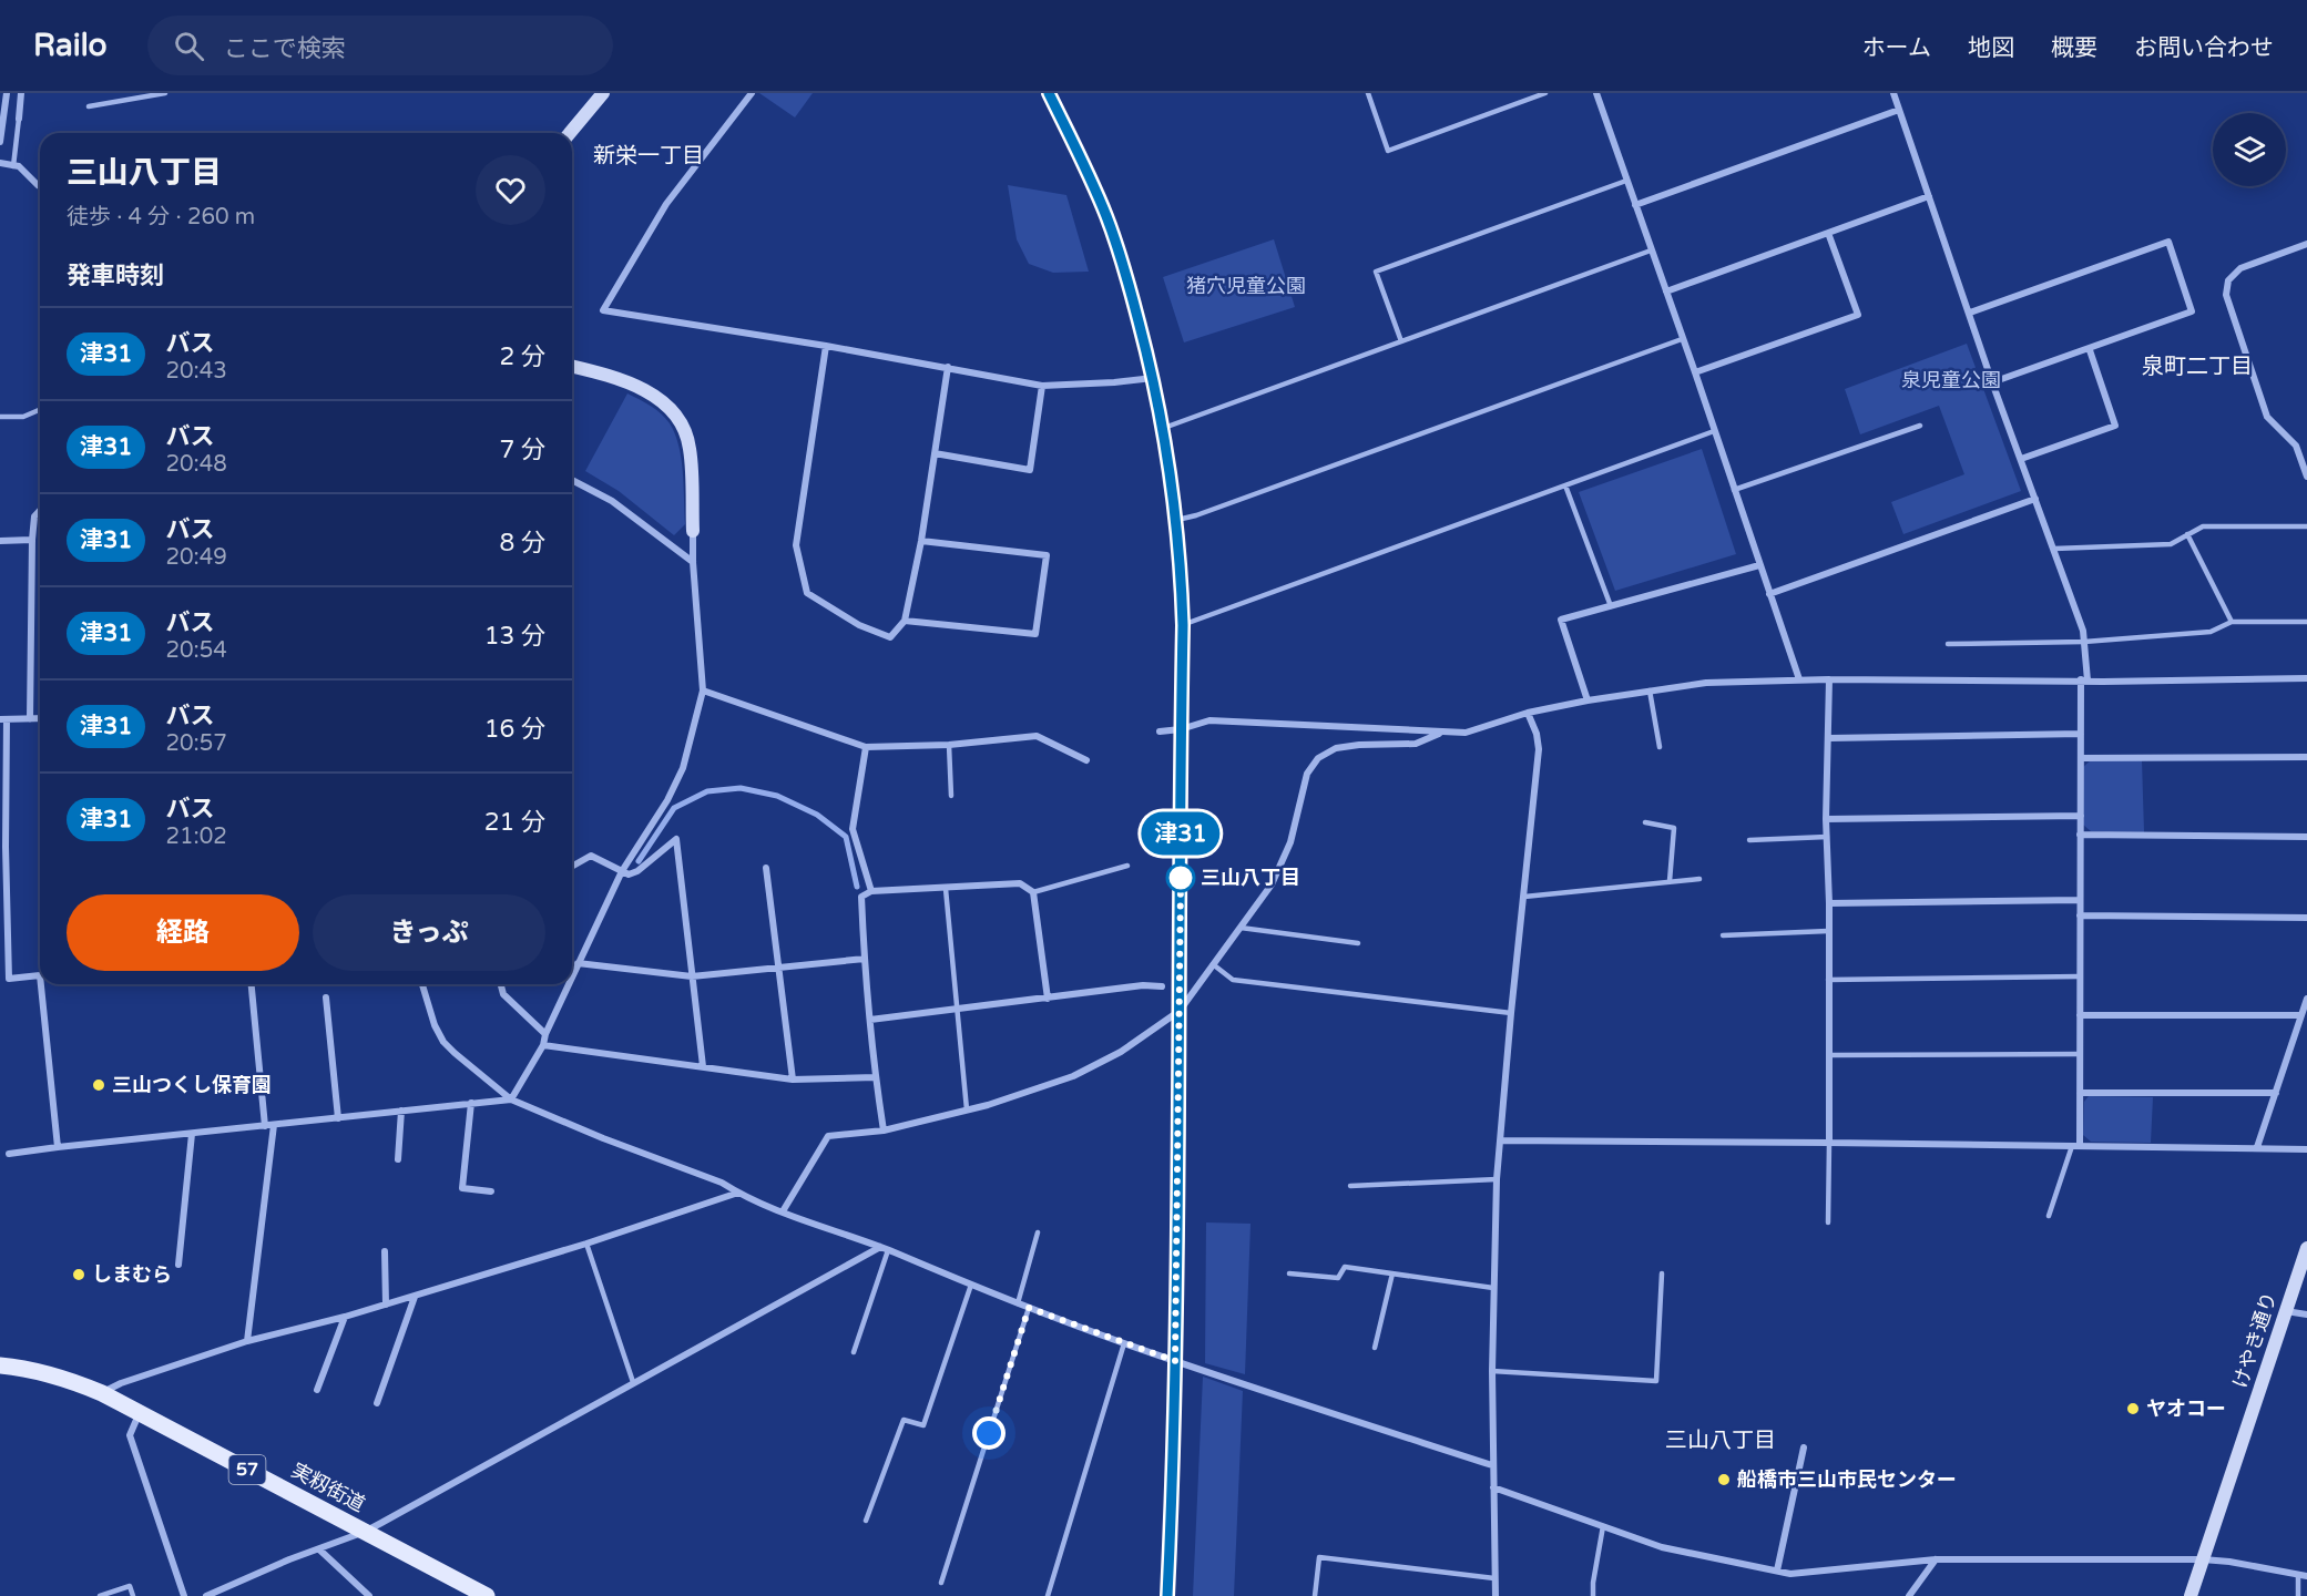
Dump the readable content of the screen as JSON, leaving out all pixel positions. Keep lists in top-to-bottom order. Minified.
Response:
{"streets":{"main road":["57","実籾街道"],"street":["けやき通り"]},"districts":["新栄一丁目","泉町二丁目","三山八丁目"],"parks":["猪穴児童公園","泉児童公園"],"places":["三山八丁目","三山つくし保育園","しまむら","ヤオコー","船橋市三山市民センター"],"lines":["bus line 津31"],"page":{"header":"Railo","search":"ここで検索","nav":["ホーム","地図","概要","お問い合わせ"],"on_map":"津31","heading":[["三山八丁目","徒歩 · 4 分 · 260 m"],"発車時刻"],"list":[{"mark":"津31","name":"バス","note":"20:43","value":"2 分"},{"mark":"津31","name":"バス","note":"20:48","value":"7 分"},{"mark":"津31","name":"バス","note":"20:49","value":"8 分"},{"mark":"津31","name":"バス","note":"20:54","value":"13 分"},{"mark":"津31","name":"バス","note":"20:57","value":"16 分"},{"mark":"津31","name":"バス","note":"21:02","value":"21 分"}],"buttons":["経路","きっぷ"]}}
